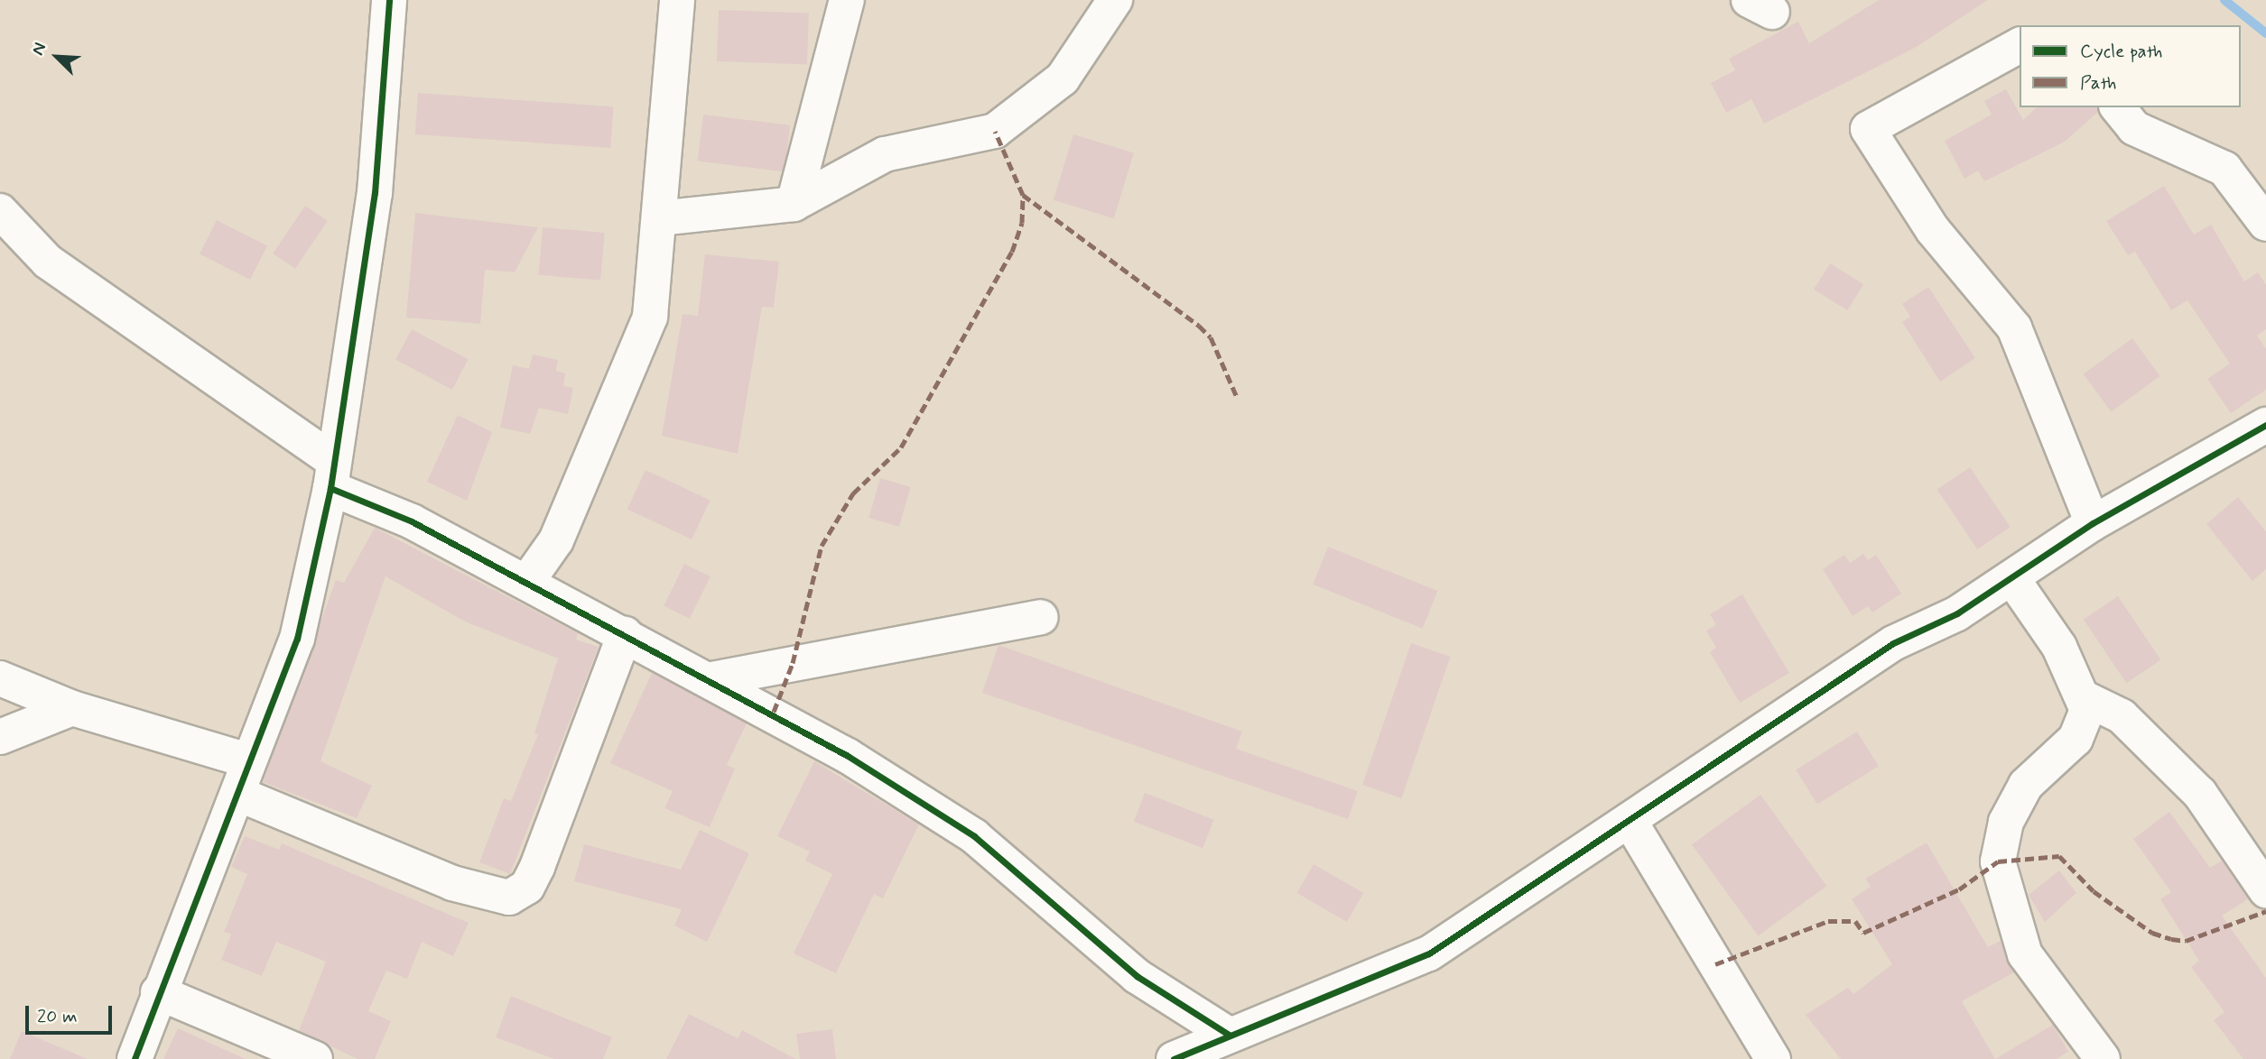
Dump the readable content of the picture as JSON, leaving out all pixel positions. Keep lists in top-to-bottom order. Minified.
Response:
{"legend":["Cycle path","Path"],"scale_bar":"20 m","north":"top left"}
